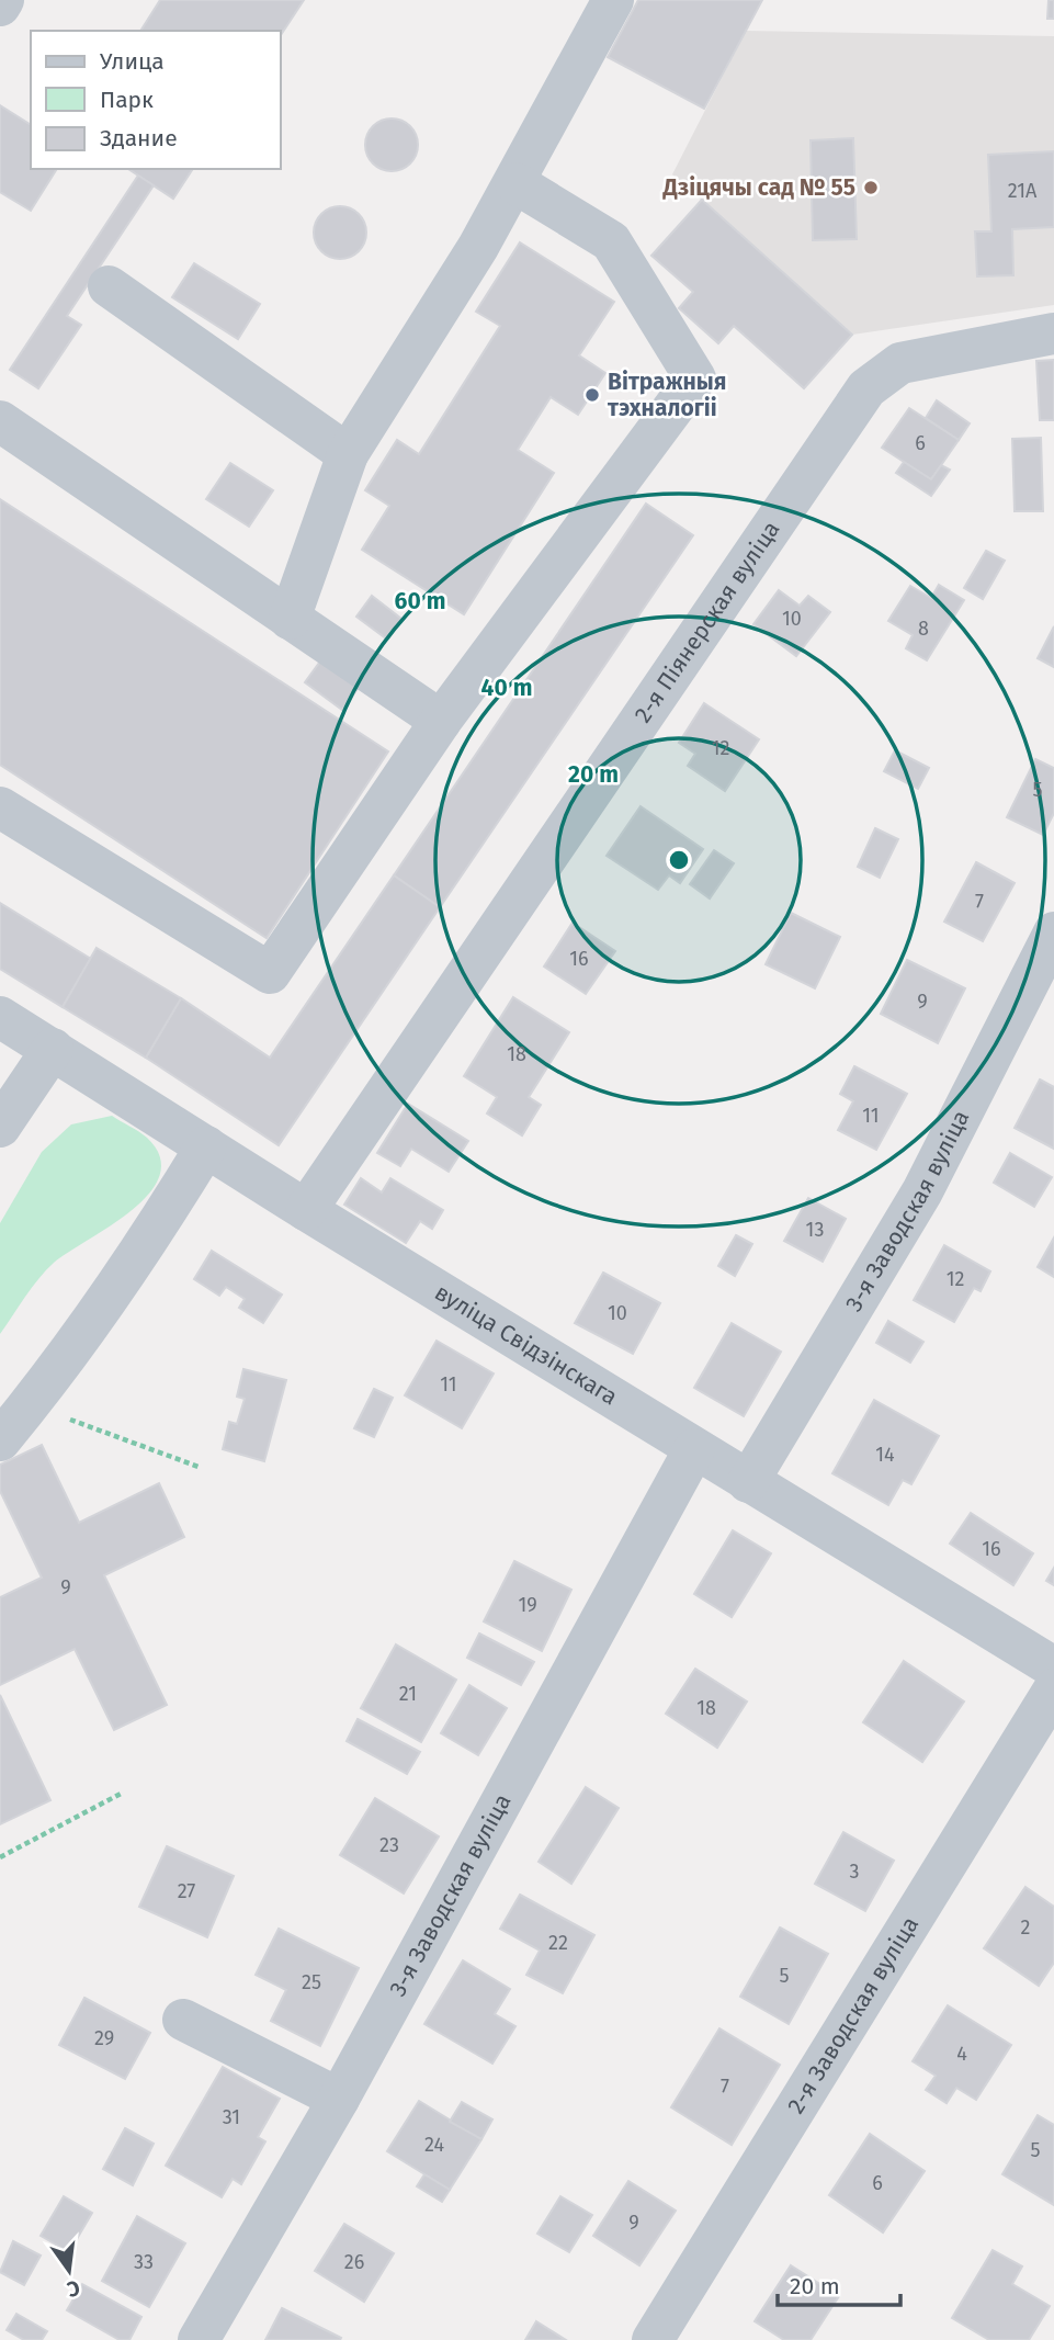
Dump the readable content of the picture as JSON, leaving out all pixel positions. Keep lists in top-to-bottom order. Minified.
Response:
{"streets":{"street":["2-я Піянерская вуліца","3-я Заводская вуліца","вуліца Свідзінскага","2-я Заводская вуліца"]},"crossings":[["2-я Піянерская вуліца","вуліца Свідзінскага"],["3-я Заводская вуліца","вуліца Свідзінскага"]],"places":["Дзіцячы сад № 55","Вітражныя тэхналогіі"],"house_numbers":["21А","6","10","8","12","5","7","16","9","18","11","13","12","10","11","14","16","9","19","21","18","23","3","27","2","22","5","25","29","4","7","31","24","5","6","9","33","26"],"legend":["Улица","Парк","Здание"],"scale_bar":"20 m","north":"bottom","rings":["60 m","40 m","20 m"]}
